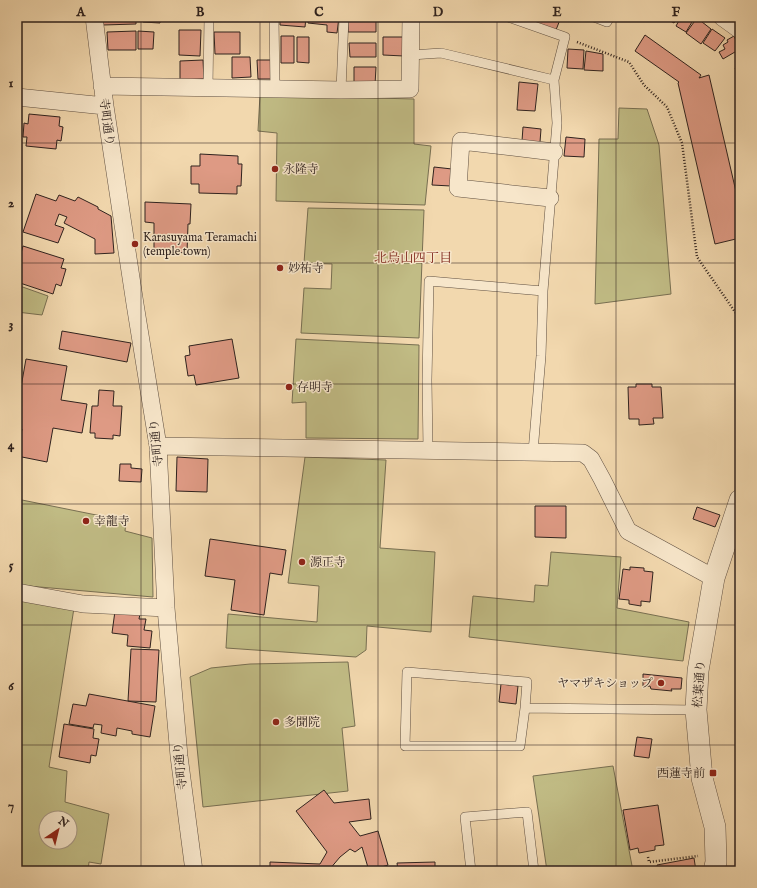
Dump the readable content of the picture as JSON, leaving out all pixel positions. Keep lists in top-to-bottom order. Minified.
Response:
{"streets":{"street":["寺町通り","松葉通り"]},"districts":["北烏山四丁目"],"places":{"other":["永隆寺","Karasuyama Teramachi (temple town)","妙祐寺","存明寺","幸龍寺","源正寺","ヤマザキショップ","多聞院"],"transit":["西蓮寺前"]},"north":"top right","grid":{"columns":["A","B","C","D","E","F"],"rows":["1","2","3","4","5","6","7"]}}
